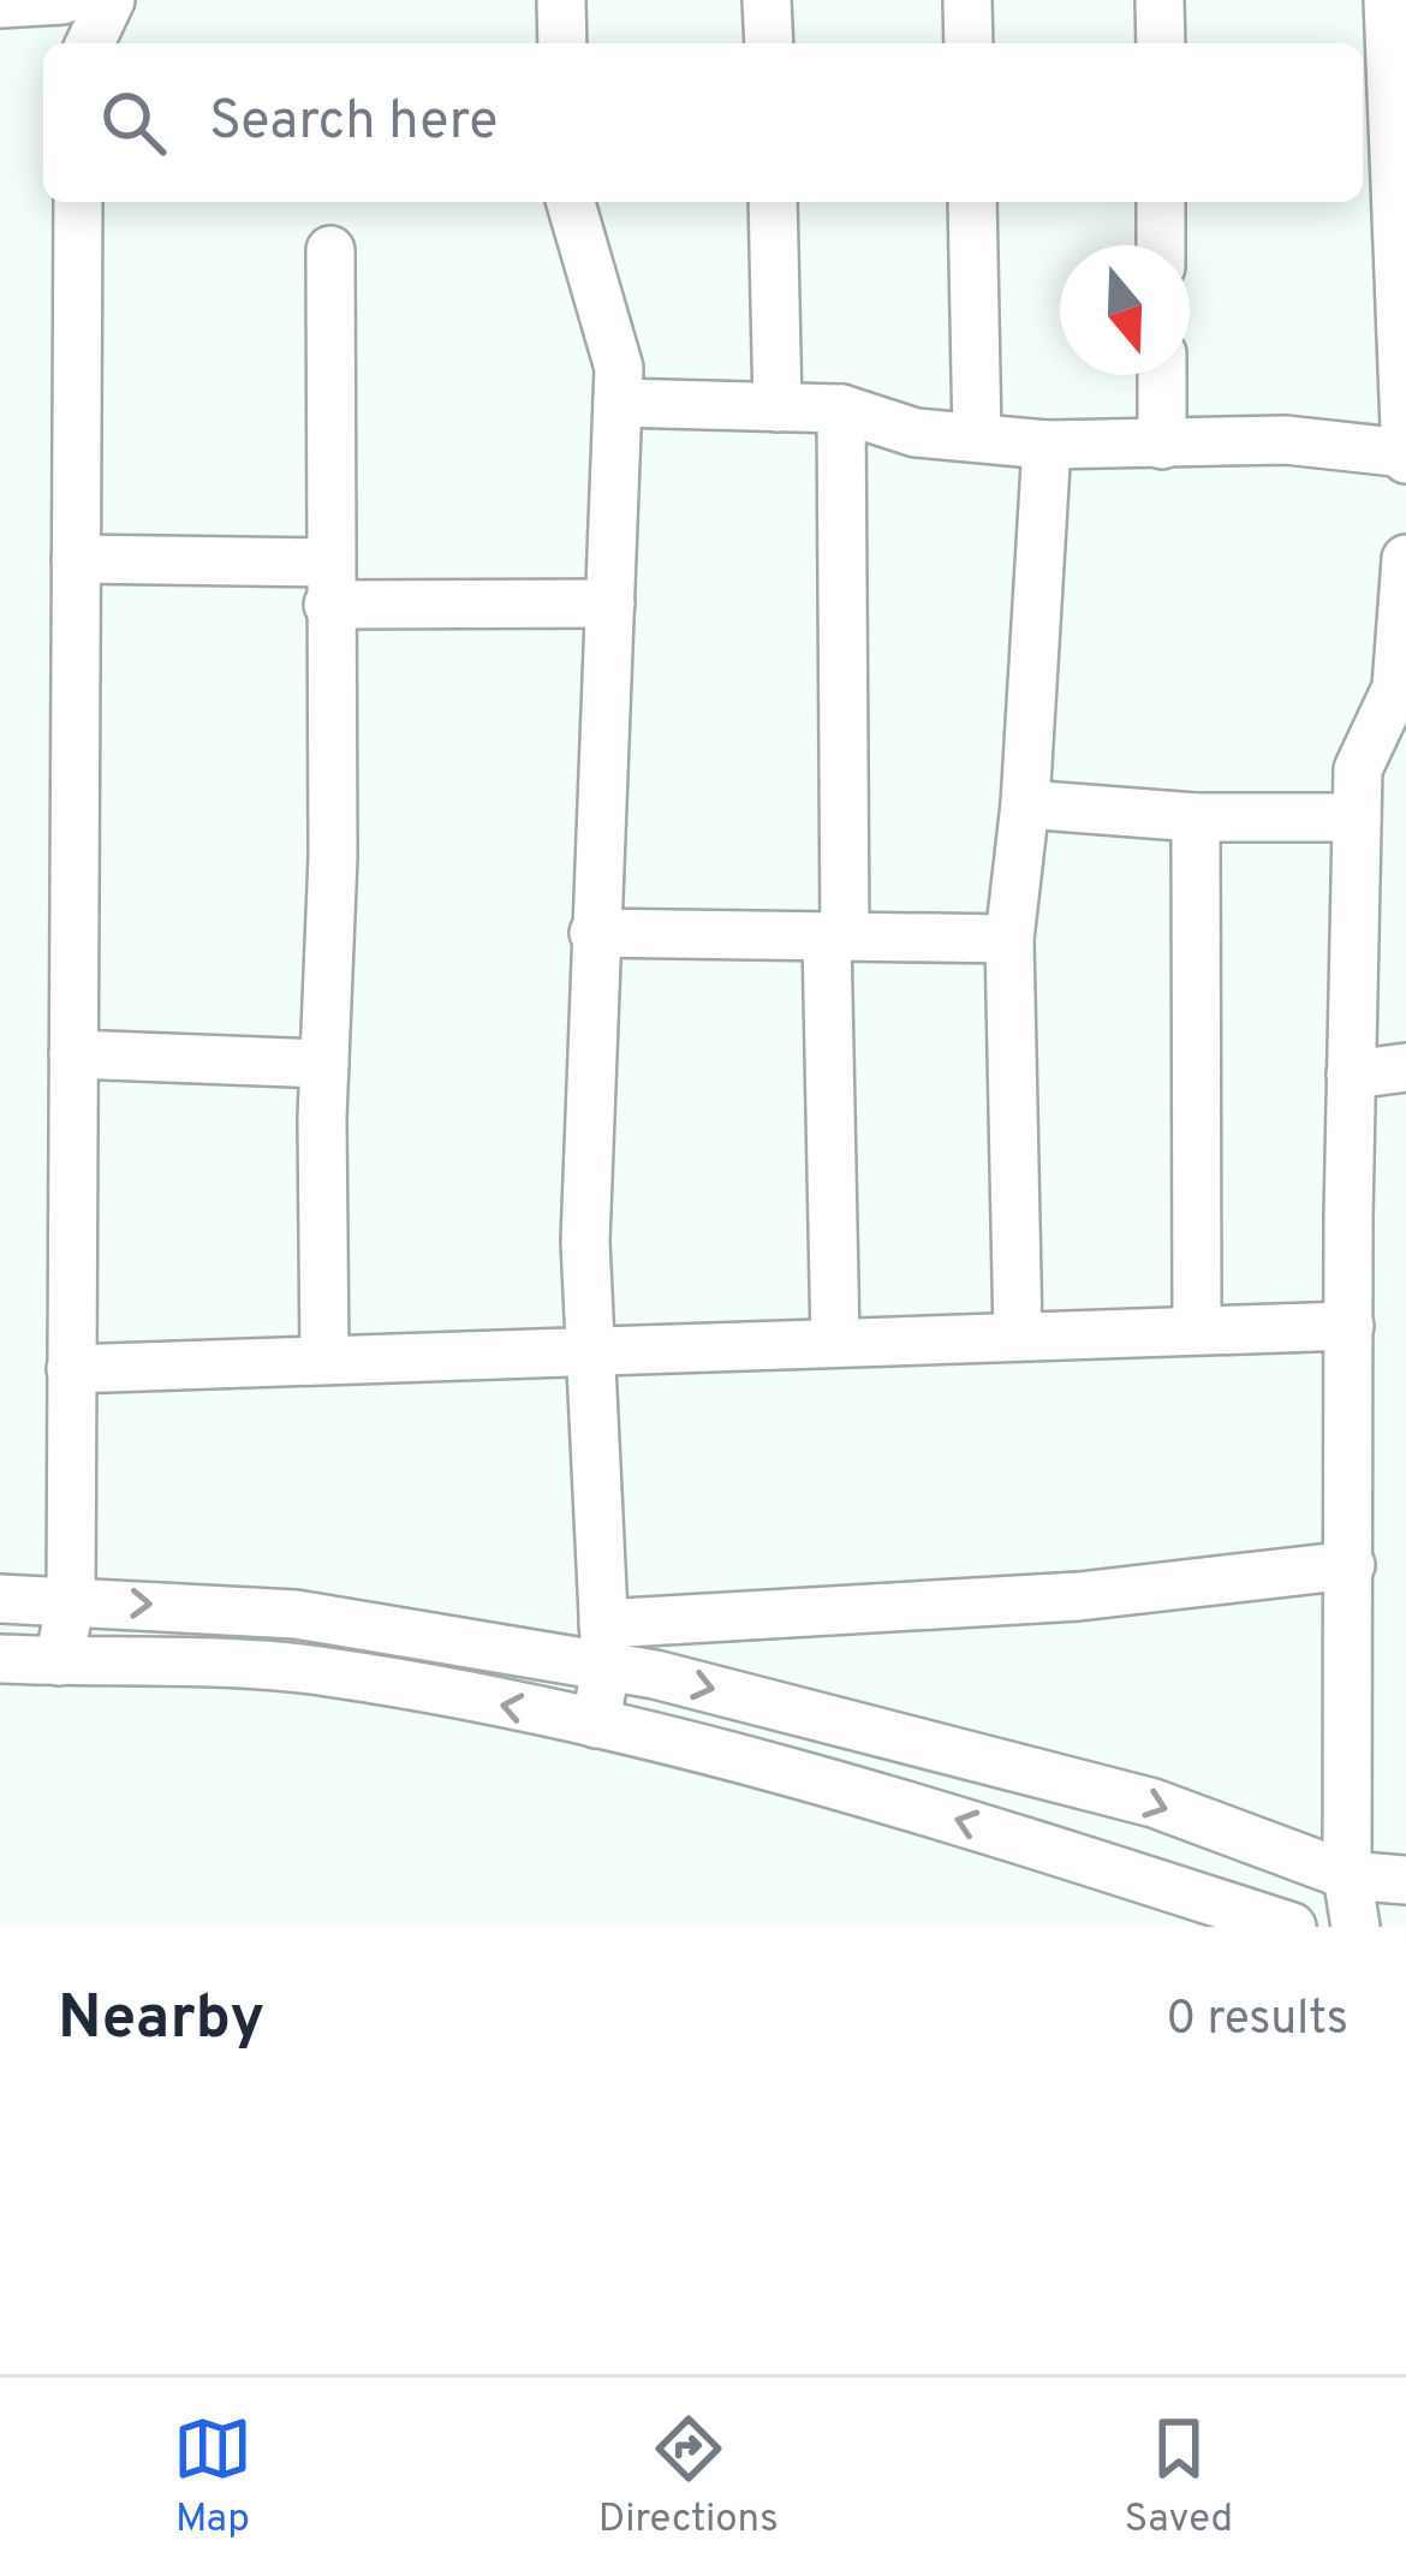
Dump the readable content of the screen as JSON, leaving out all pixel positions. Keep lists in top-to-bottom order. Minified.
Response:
{"north":"bottom","page":{"search":"Search here","heading":["Nearby","0 results"],"nav":["Map","Directions","Saved"]}}
